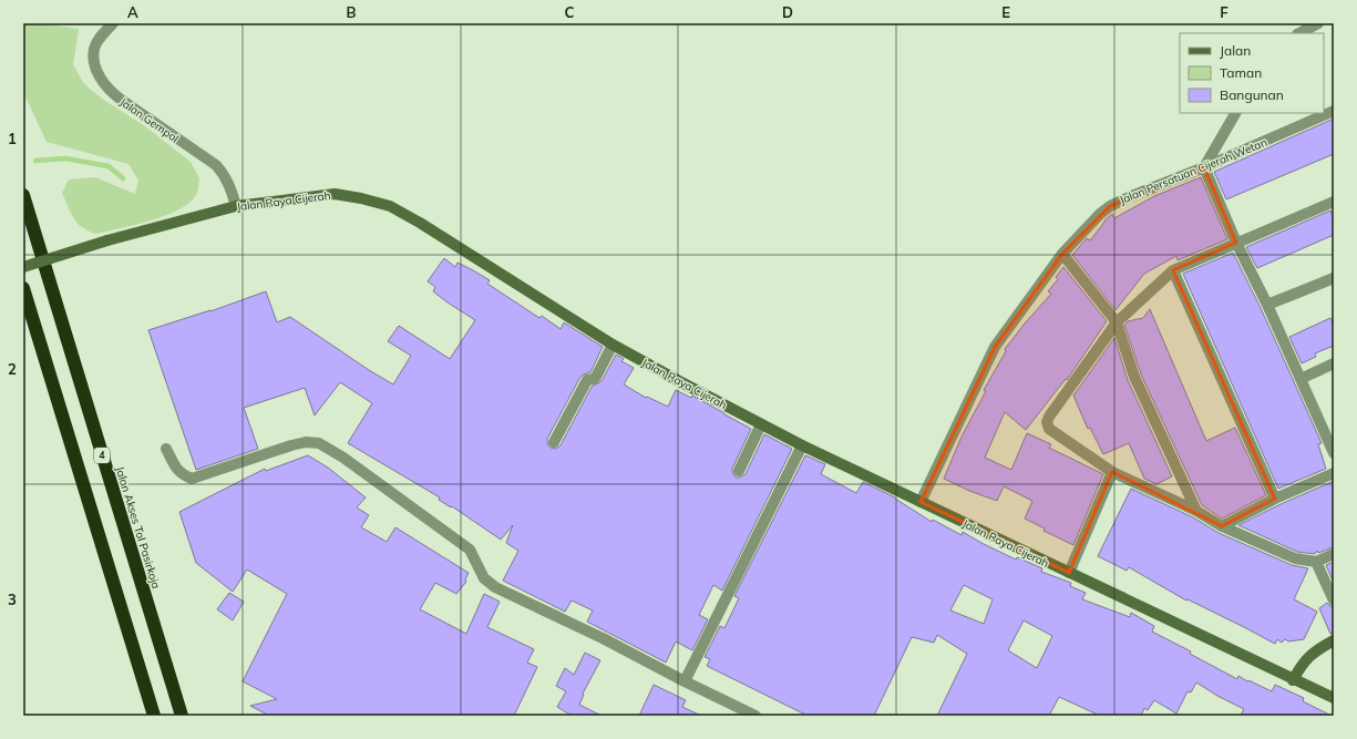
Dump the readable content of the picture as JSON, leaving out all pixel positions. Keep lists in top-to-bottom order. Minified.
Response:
{"streets":{"highway":["4","Jalan Akses Tol Pasirkoja"],"main road":["Jalan Raya Cijerah"],"street":["Jalan Gempol","Jalan Persatuan Cijerah Wetan"]},"crossings":[["Jalan Gempol","Jalan Raya Cijerah"],["Jalan Persatuan Cijerah Wetan","Jalan Raya Cijerah"]],"legend":["Jalan","Taman","Bangunan"],"grid":{"columns":["A","B","C","D","E","F"],"rows":["1","2","3"]}}
